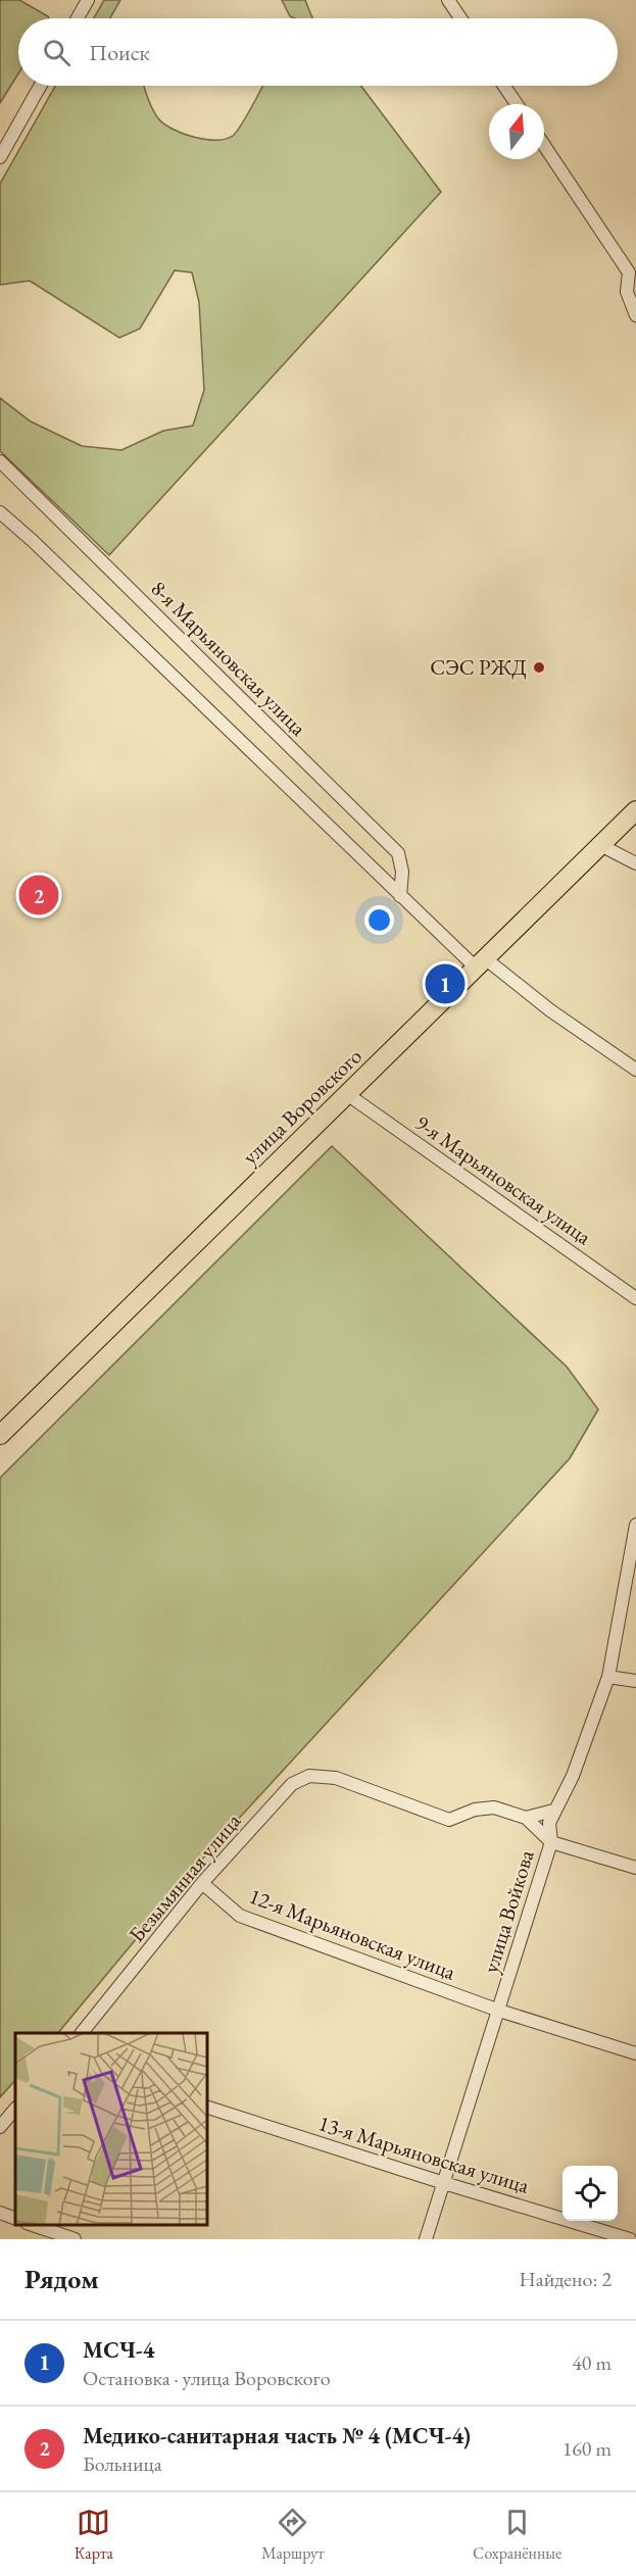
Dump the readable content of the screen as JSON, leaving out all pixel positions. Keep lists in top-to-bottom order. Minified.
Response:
{"streets":{"main road":["улица Воровского"],"street":["8-я Марьяновская улица","9-я Марьяновская улица","Безымянная улица","улица Войкова","12-я Марьяновская улица","13-я Марьяновская улица"]},"crossings":[["улица Воровского","9-я Марьяновская улица"],["Безымянная улица","12-я Марьяновская улица"],["улица Войкова","12-я Марьяновская улица"],["улица Войкова","13-я Марьяновская улица"]],"places":["СЭС РЖД"],"north":"top","page":{"search":"Поиск","pins":["2","1"],"heading":["Рядом","Найдено: 2"],"list":[{"mark":"1","name":"МСЧ-4","note":"Остановка · улица Воровского","value":"40 m"},{"mark":"2","name":"Медико-санитарная часть № 4 (МСЧ-4)","note":"Больница","value":"160 m"}],"nav":["Карта","Маршрут","Сохранённые"]}}
